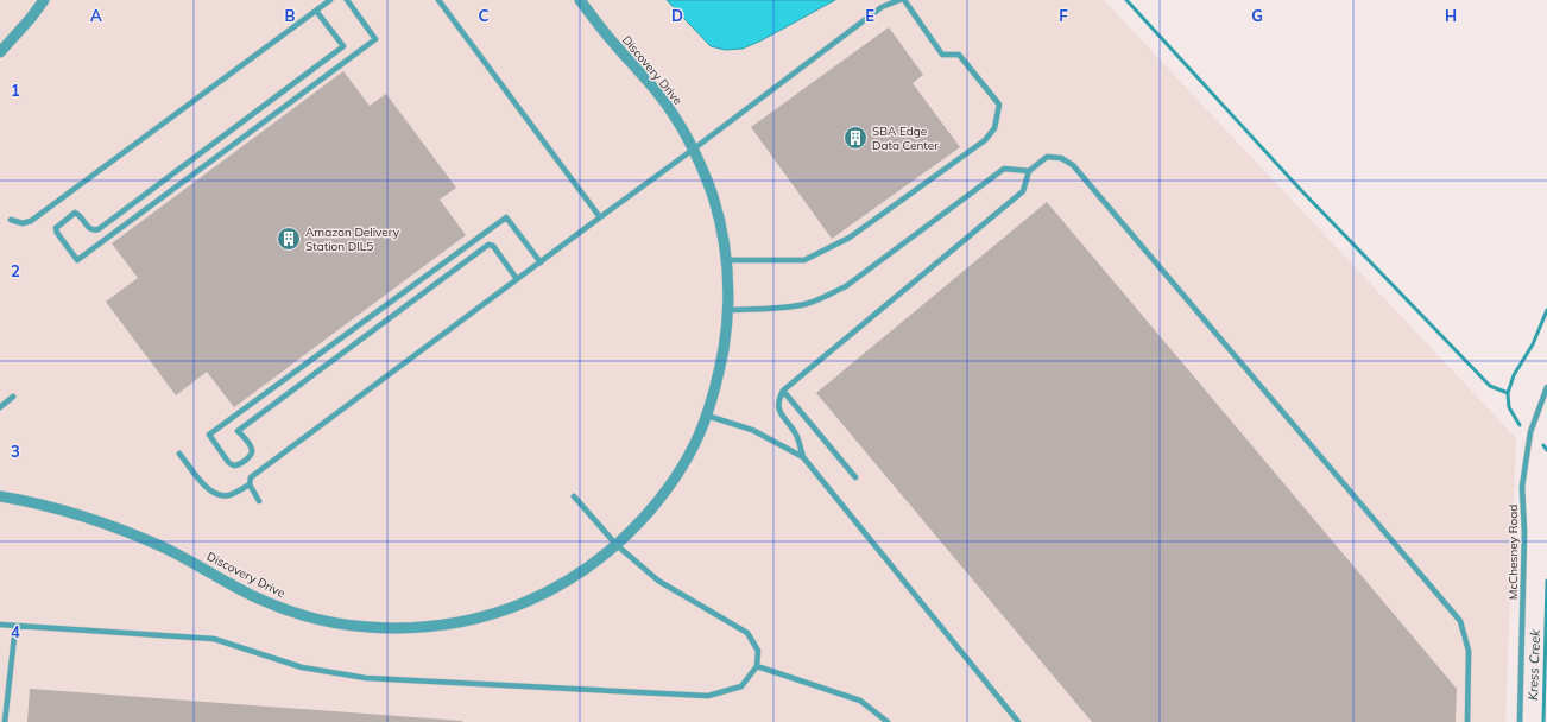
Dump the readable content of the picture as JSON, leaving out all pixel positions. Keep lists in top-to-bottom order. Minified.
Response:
{"streets":{"street":["Discovery Drive"],"lane":["McChesney Road"]},"water":["Kress Creek"],"places":{"building":["SBA Edge Data Center","Amazon Delivery Station DIL5"]},"grid":{"columns":["A","B","C","D","E","F","G","H"],"rows":["1","2","3","4"]}}
